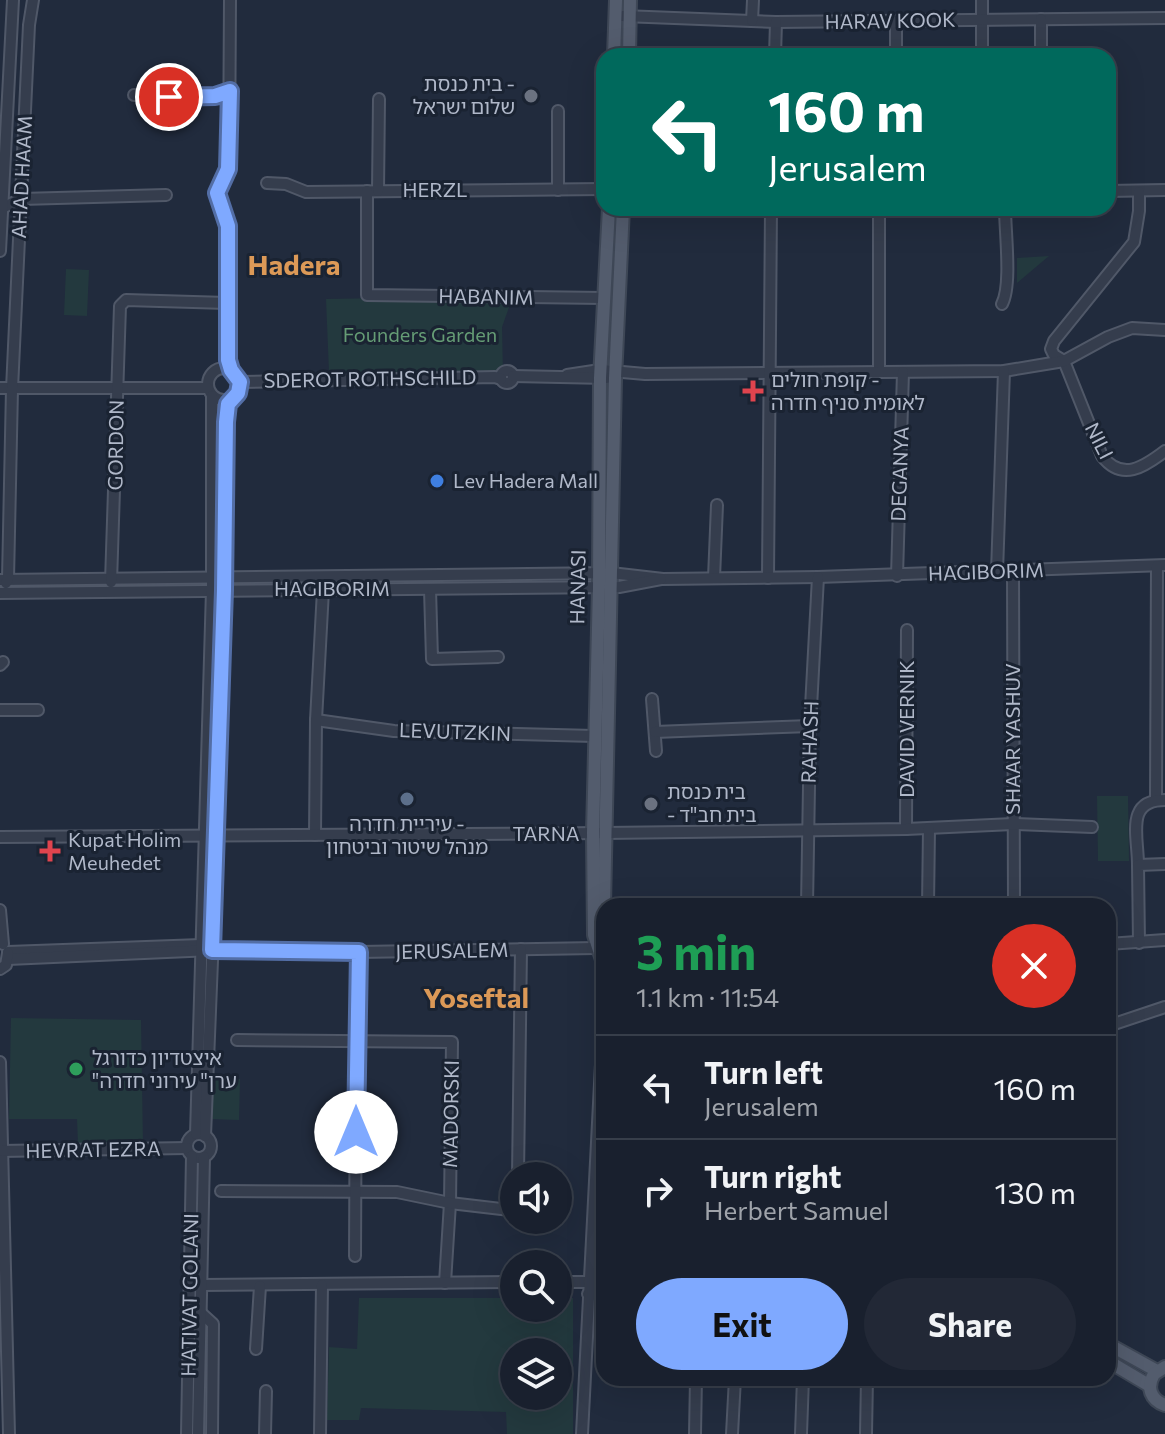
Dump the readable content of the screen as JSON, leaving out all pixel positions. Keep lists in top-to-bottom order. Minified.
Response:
{"streets":{"main road":["HANASI"],"street":["HARAV KOOK","AHAD HAAM","HERZL","HABANIM","SDEROT ROTHSCHILD","NILI","GORDON","DEGANYA","HAGIBORIM","DAVID VERNIK","LEVUTZKIN","SHAAR YASHUV","RAHASH","TARNA","JERUSALEM","MADORSKI","HEVRAT EZRA","HATIVAT GOLANI"]},"crossings":[["AHAD HAAM","HAGIBORIM"],["HERZL","HABANIM"],["HABANIM","HANASI"],["SDEROT ROTHSCHILD","HANASI"],["GORDON","HAGIBORIM"],["DEGANYA","HAGIBORIM"],["HAGIBORIM","HANASI"],["HAGIBORIM","SHAAR YASHUV"],["HAGIBORIM","RAHASH"],["HANASI","LEVUTZKIN"],["HANASI","TARNA"],["HANASI","JERUSALEM"],["DAVID VERNIK","TARNA"],["SHAAR YASHUV","TARNA"],["RAHASH","TARNA"],["HEVRAT EZRA","HATIVAT GOLANI"]],"districts":["Hadera","Yoseftal"],"parks":["Founders Garden"],"places":{"other":["בית כנסת - שלום ישראל","Lev Hadera Mall","עיריית חדרה - מנהל שיטור וביטחון","בית כנסת - בית חב\"ד","איצטדיון כדורגל \"ערן\" עירוני חדרה"],"health":["קופת חולים - לאומית סניף חדרה","Kupat Holim Meuhedet"]},"page":{"turn":["160 m","Jerusalem"],"heading":["3 min","1.1 km · 11:54"],"list":[{"name":"Turn left","note":"Jerusalem","value":"160 m"},{"name":"Turn right","note":"Herbert Samuel","value":"130 m"}],"buttons":["Exit","Share"]}}
